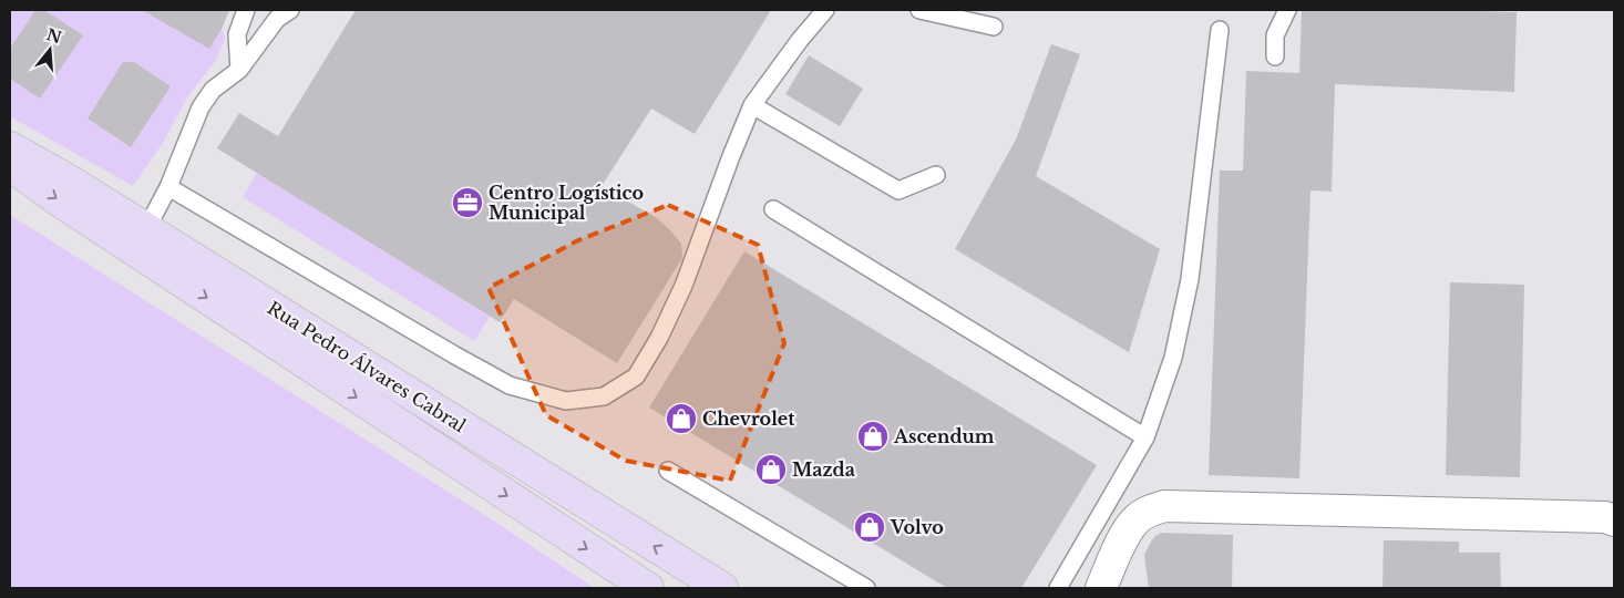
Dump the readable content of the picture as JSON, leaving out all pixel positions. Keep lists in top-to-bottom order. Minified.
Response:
{"streets":{"main road":["Rua Pedro Álvares Cabral"]},"places":{"office":["Centro Logístico Municipal"],"shop":["Chevrolet","Ascendum","Mazda","Volvo"]},"north":"top"}
